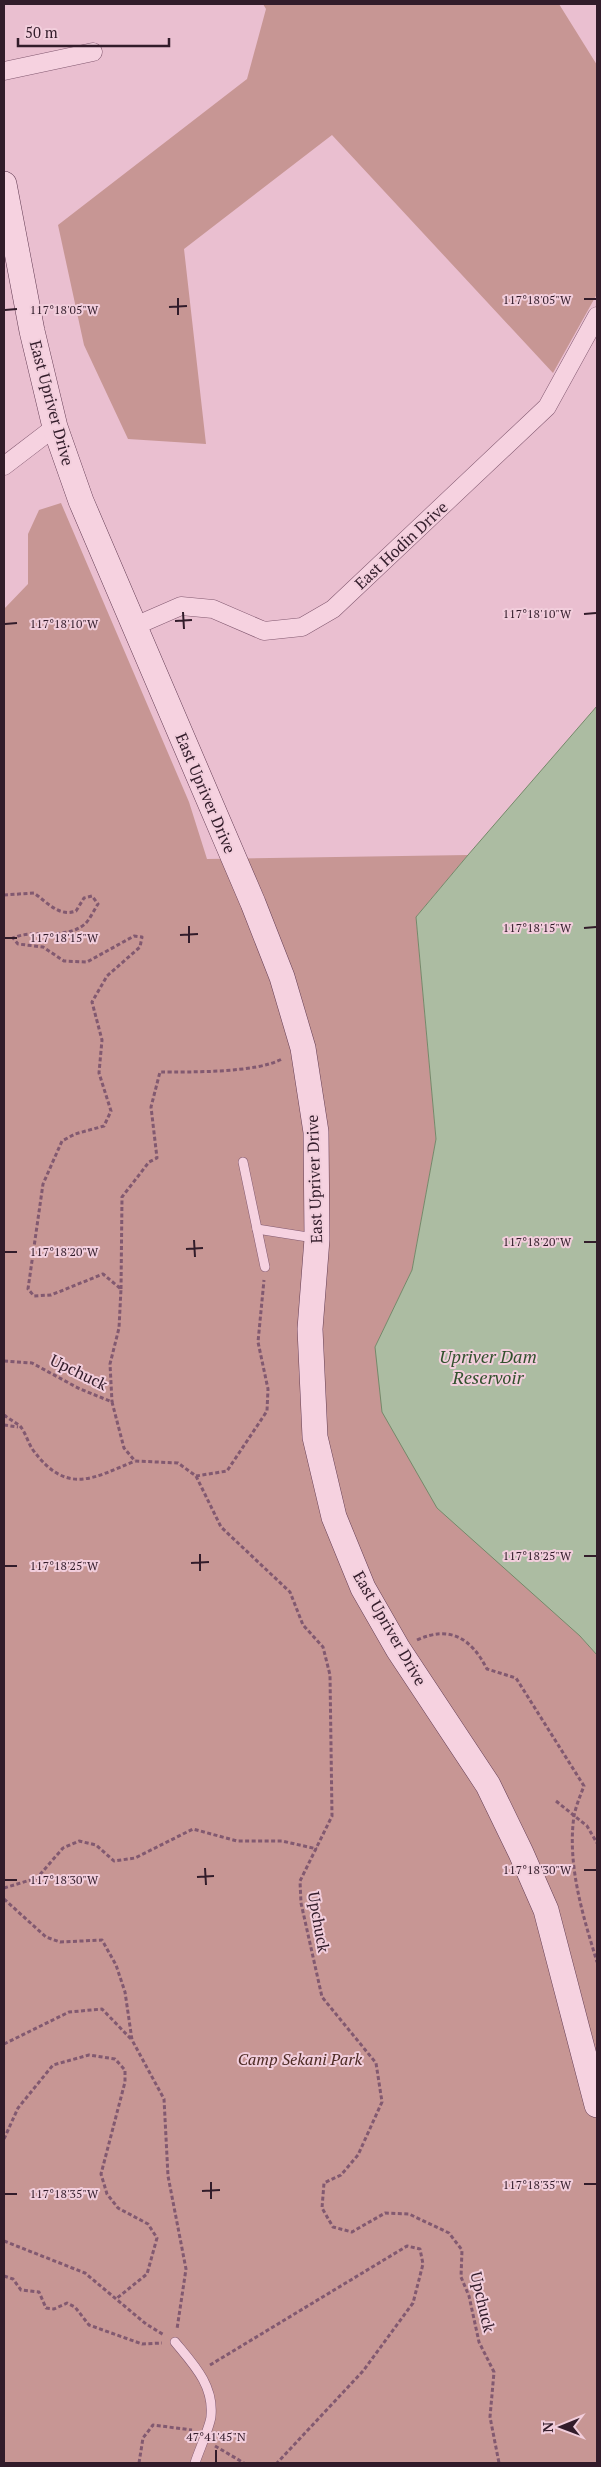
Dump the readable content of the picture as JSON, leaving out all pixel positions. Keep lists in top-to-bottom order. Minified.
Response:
{"streets":{"main road":["East Upriver Drive"],"street":["East Hodin Drive"],"path":["Upchuck"]},"crossings":[["East Upriver Drive","East Hodin Drive"]],"water":["Upriver Dam Reservoir"],"parks":["Camp Sekani Park"],"scale_bar":"50 m","north":"left","coordinates":["117°18'05\"W","117°18'10\"W","117°18'15\"W","117°18'20\"W","117°18'25\"W","117°18'30\"W","117°18'35\"W","47°41'45\"N"]}
